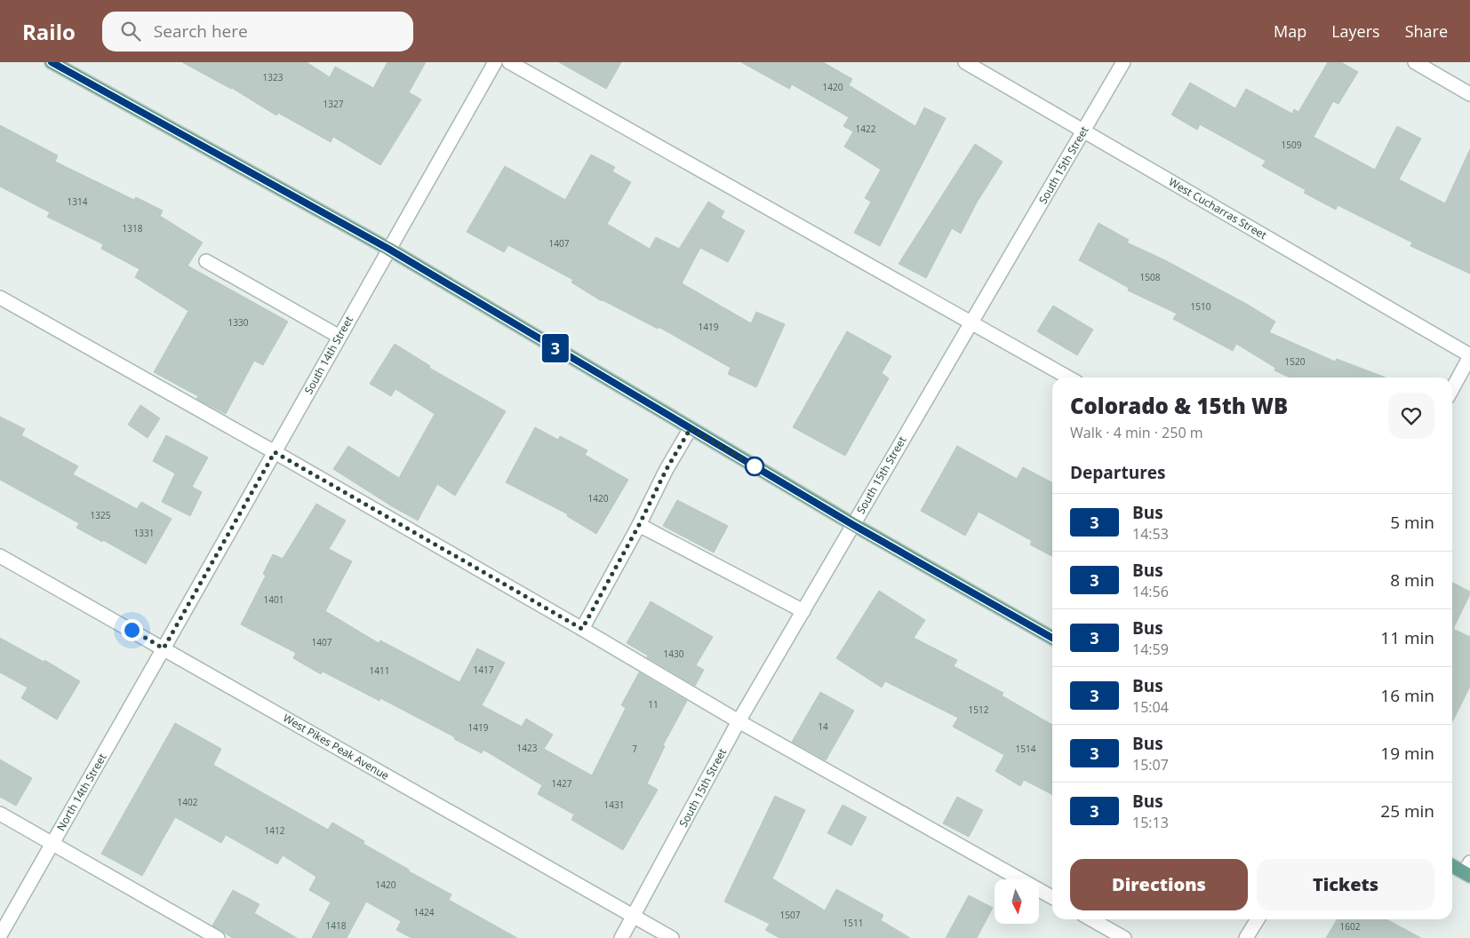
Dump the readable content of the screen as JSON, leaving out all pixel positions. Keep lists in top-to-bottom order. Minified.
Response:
{"streets":{"street":["South 15th Street","West Cucharras Street","South 14th Street","West Pikes Peak Avenue","North 14th Street"]},"crossings":[["South 15th Street","West Cucharras Street"],["South 15th Street","West Pikes Peak Avenue"],["South 14th Street","West Pikes Peak Avenue"],["South 14th Street","North 14th Street"],["West Pikes Peak Avenue","North 14th Street"]],"lines":["bus line 3"],"house_numbers":["1323","1420","1327","1422","1509","1314","1318","1407","1508","1510","1330","1419","1520","1420","1325","1331","1401","1407","1430","1417","1411","11","1512","14","1419","1423","7","1514","1427","1402","1431","1412","1420","1424","1507","1511","1418","1602"],"north":"bottom","page":{"header":"Railo","search":"Search here","nav":["Map","Layers","Share"],"on_map":"3","heading":[["Colorado & 15th WB","Walk · 4 min · 250 m"],"Departures"],"list":[{"mark":"3","name":"Bus","note":"14:53","value":"5 min"},{"mark":"3","name":"Bus","note":"14:56","value":"8 min"},{"mark":"3","name":"Bus","note":"14:59","value":"11 min"},{"mark":"3","name":"Bus","note":"15:04","value":"16 min"},{"mark":"3","name":"Bus","note":"15:07","value":"19 min"},{"mark":"3","name":"Bus","note":"15:13","value":"25 min"}],"buttons":["Directions","Tickets"]}}
